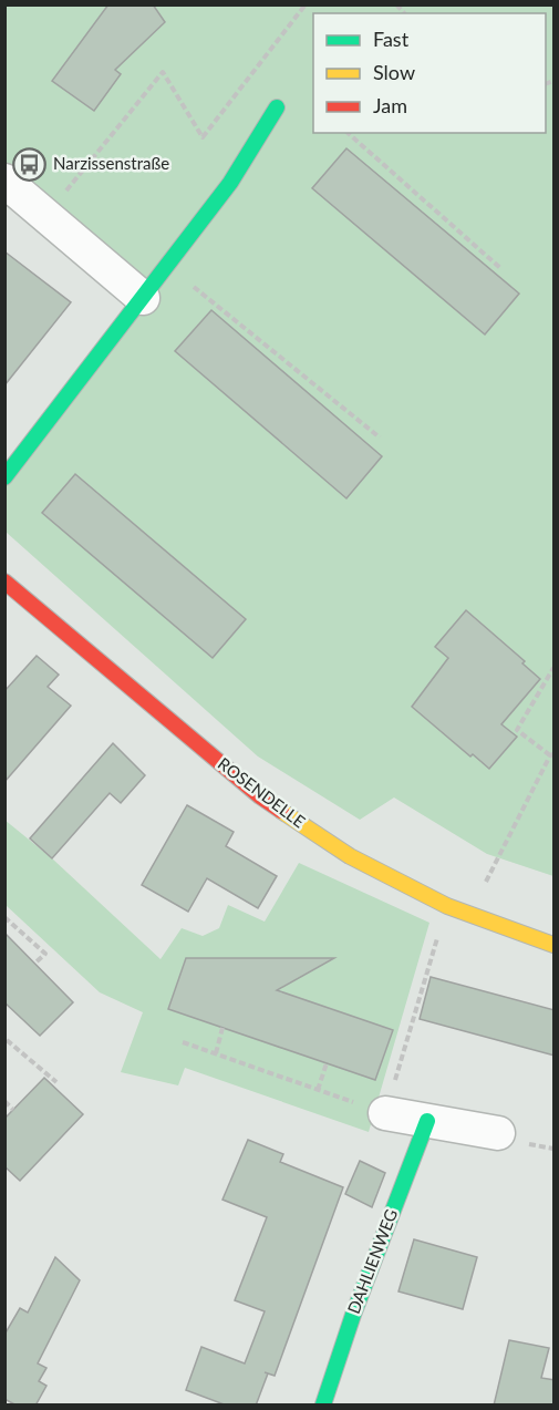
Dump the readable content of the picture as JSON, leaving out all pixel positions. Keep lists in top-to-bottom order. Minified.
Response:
{"streets":{"street":["ROSENDELLE","DAHLIENWEG"]},"places":{"bus stop":["Narzissenstraße"]},"legend":["Fast","Slow","Jam"]}
